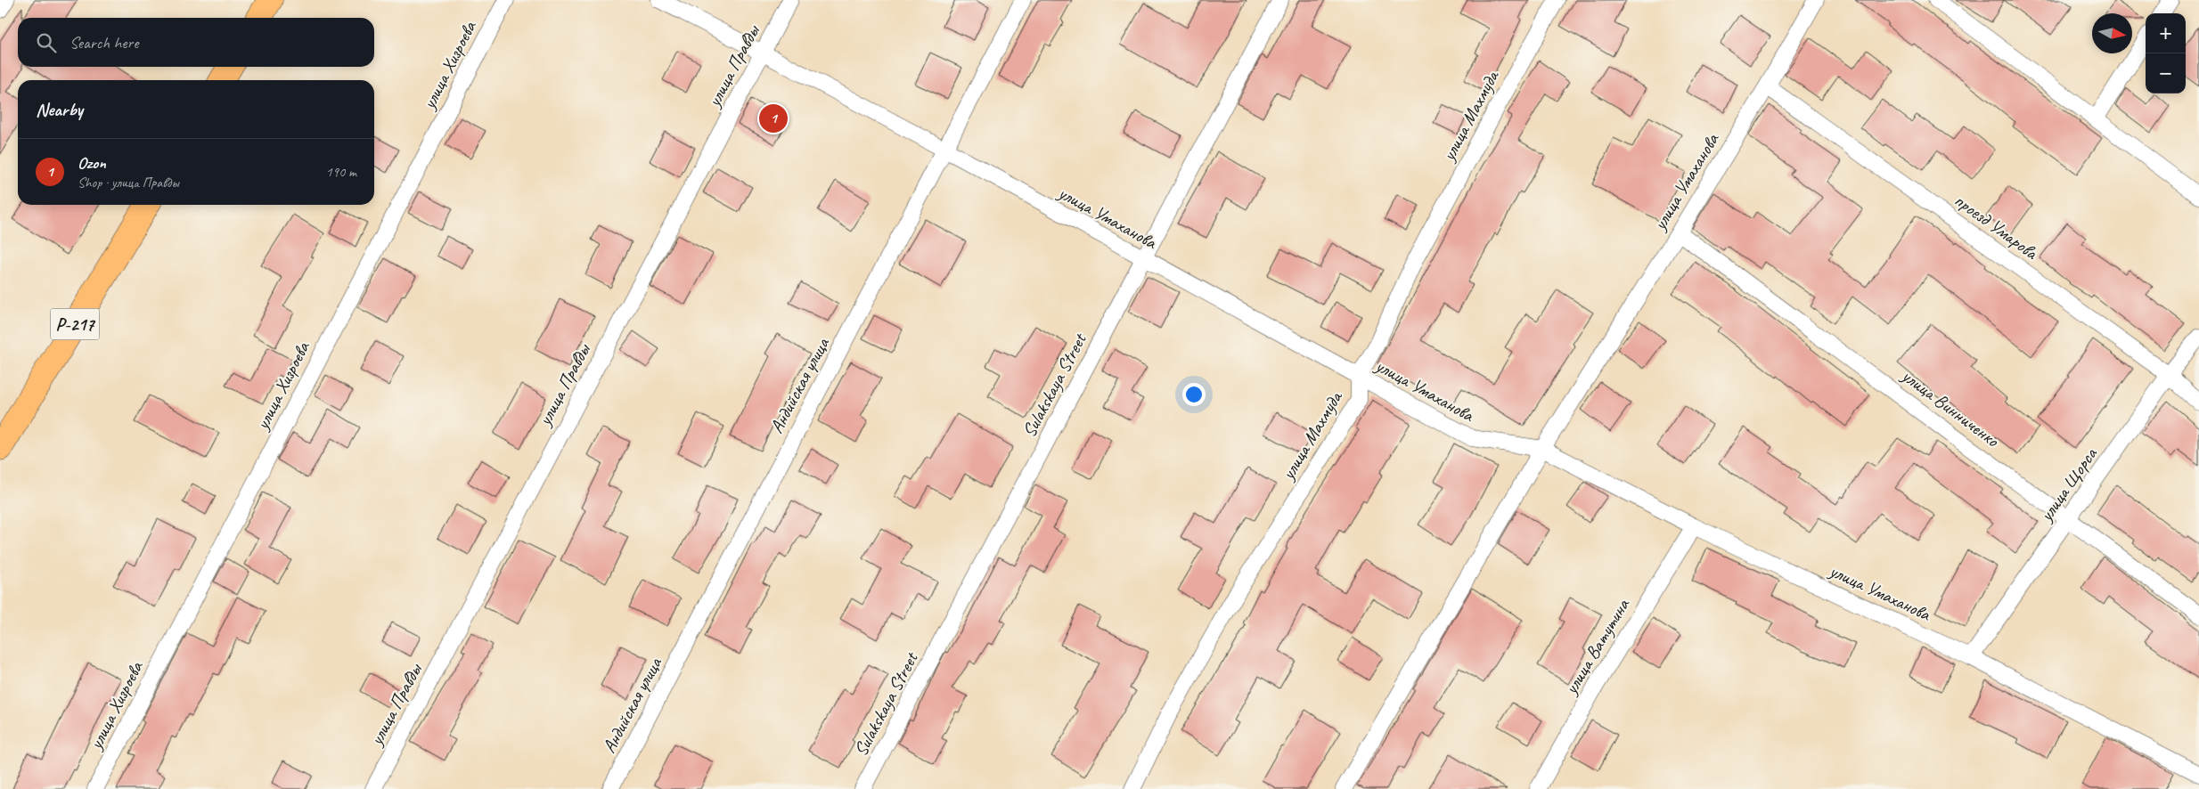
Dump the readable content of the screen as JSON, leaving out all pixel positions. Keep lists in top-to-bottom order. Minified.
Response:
{"streets":{"highway":["Р-217"],"street":["улица Хизроева","улица Правды","улица Махмуда","улица Умаханова","проезд Умарова","Андийская улица","Sulakskaya Street","улица Винниченко","улица Щорса","улица Ватутина"]},"crossings":[["улица Правды","улица Умаханова"],["улица Махмуда","улица Умаханова"],["улица Умаханова","проезд Умарова"],["улица Умаханова","Андийская улица"],["улица Умаханова","Sulakskaya Street"],["улица Умаханова","улица Винниченко"],["улица Умаханова","улица Щорса"],["улица Умаханова","улица Ватутина"],["проезд Умарова","улица Щорса"],["улица Винниченко","улица Щорса"]],"north":"right","page":{"map_buttons":["+","−"],"search":"Search here","heading":"Nearby","pins":"1","list":[{"mark":"1","name":"Ozon","note":"Shop · улица Правды","value":"190 m"}]}}
